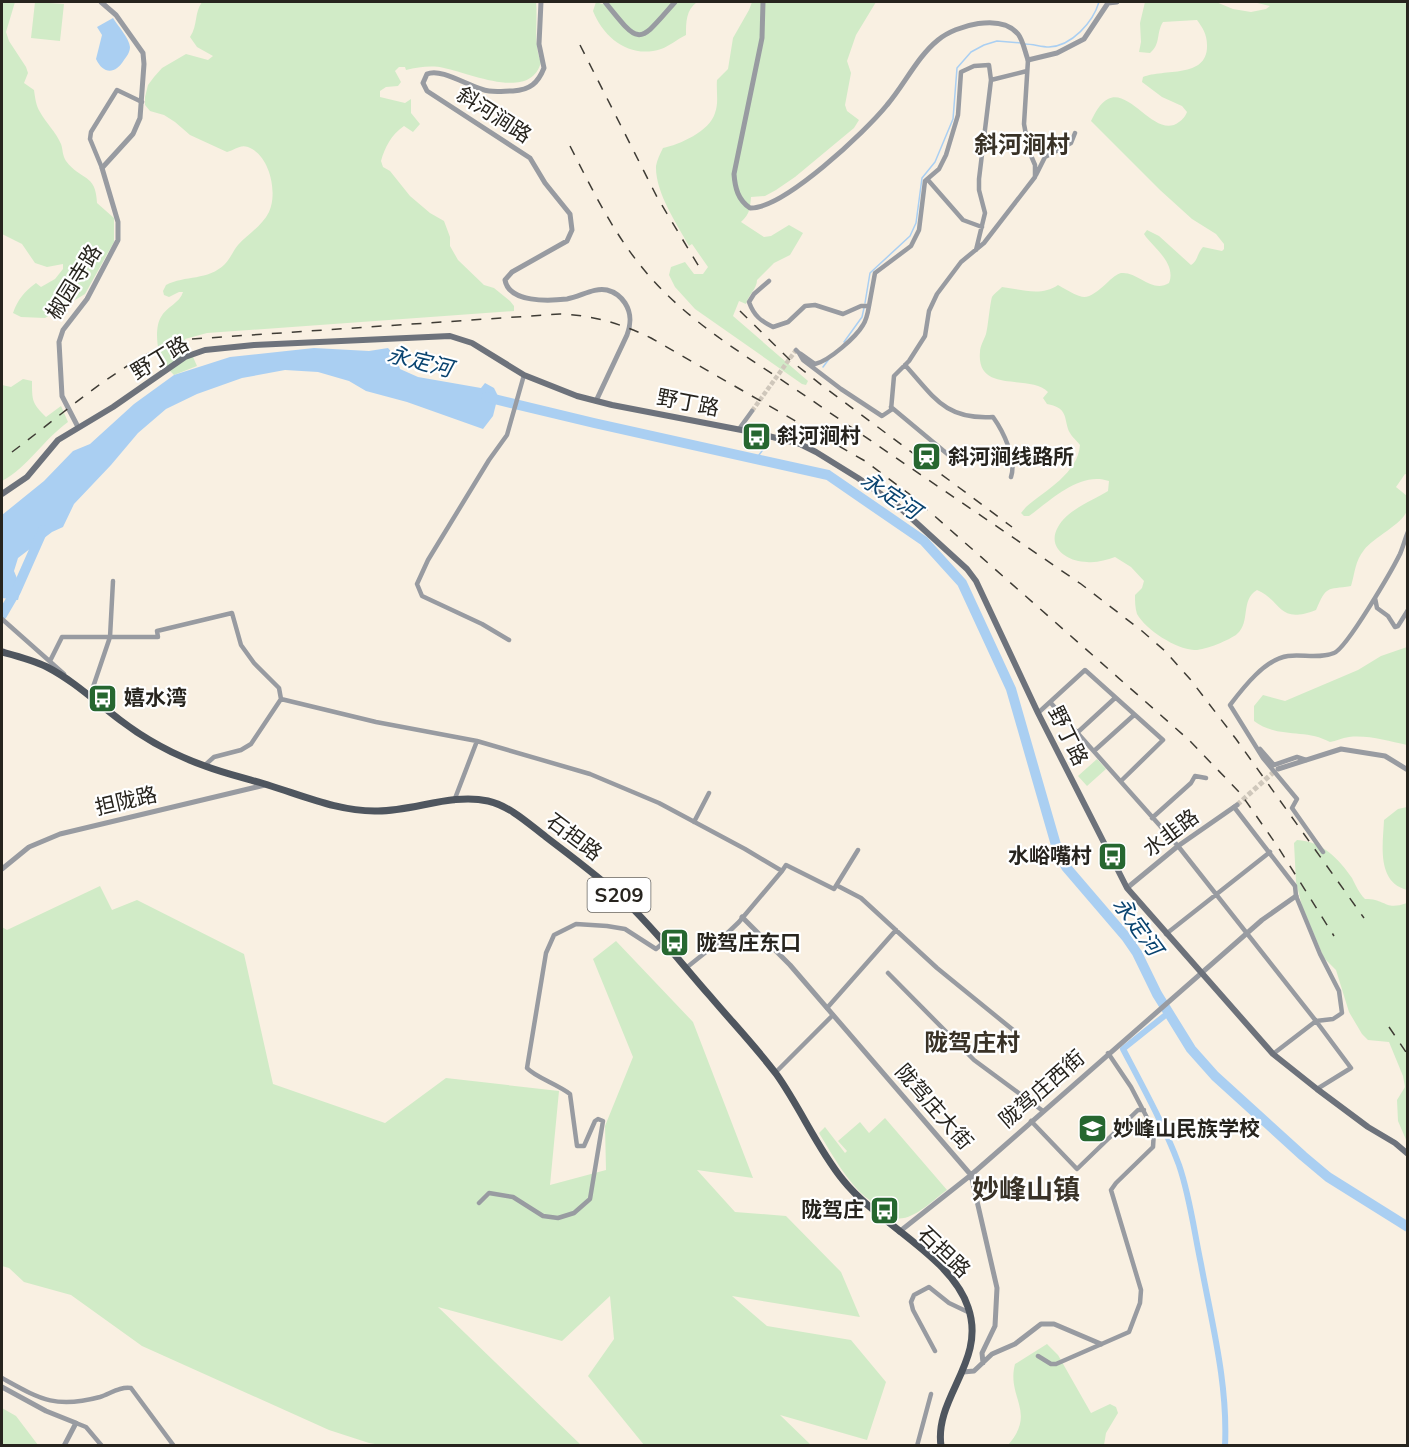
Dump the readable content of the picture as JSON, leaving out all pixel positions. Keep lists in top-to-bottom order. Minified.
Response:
{"streets":{"main road":["野丁路","石担路","S209"],"street":["斜河涧路","椒园寺路","担陇路","水韭路","陇驾庄西街","陇驾庄大街"]},"crossings":[["斜河涧路","野丁路"],["椒园寺路","野丁路"],["野丁路","水韭路"],["野丁路","陇驾庄西街"],["担陇路","石担路"],["石担路","陇驾庄西街"],["陇驾庄西街","陇驾庄大街"]],"districts":["斜河涧村","陇驾庄村","妙峰山镇"],"water":["永定河"],"places":{"bus stop":["斜河涧村","嬉水湾","水峪嘴村","陇驾庄东口","陇驾庄"],"station":["斜河涧线路所"],"school or university":["妙峰山民族学校"]}}
